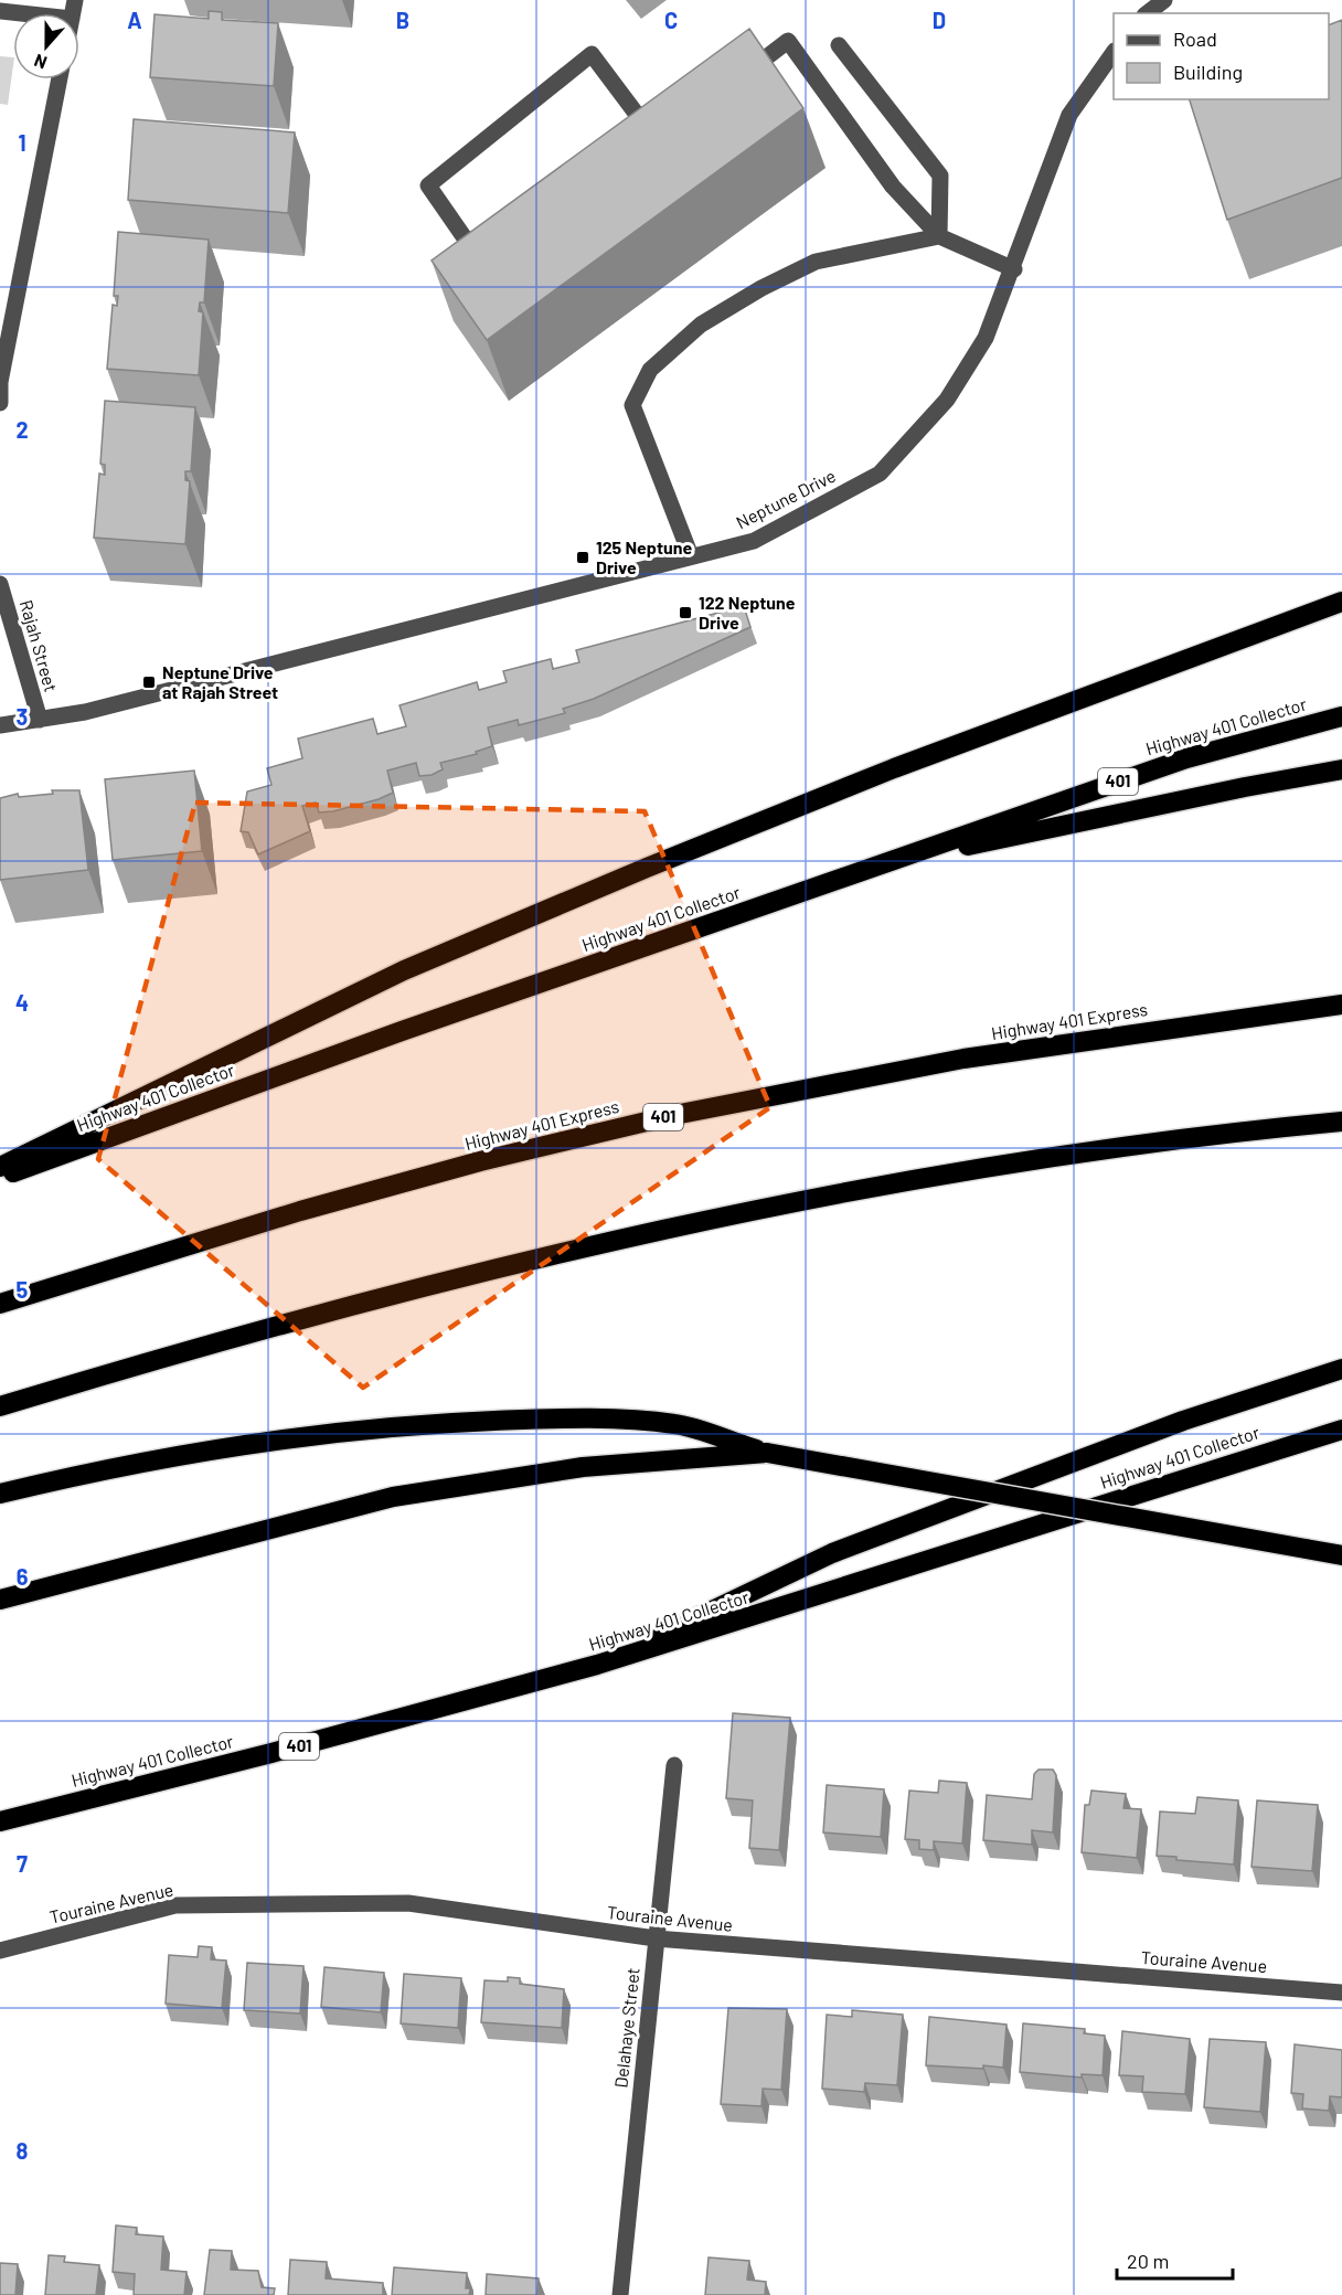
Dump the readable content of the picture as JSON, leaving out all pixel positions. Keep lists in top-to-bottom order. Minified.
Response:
{"streets":{"highway":["Highway 401 Collector","401","Highway 401 Express"],"street":["Neptune Drive","Rajah Street","Touraine Avenue","Delahaye Street"]},"crossings":[["Neptune Drive","Rajah Street"],["Touraine Avenue","Delahaye Street"]],"places":{"transit":["125 Neptune Drive","122 Neptune Drive","Neptune Drive at Rajah Street"]},"legend":["Road","Building"],"scale_bar":"20 m","north":"bottom","grid":{"columns":["A","B","C","D"],"rows":["1","2","3","4","5","6","7","8"]}}
